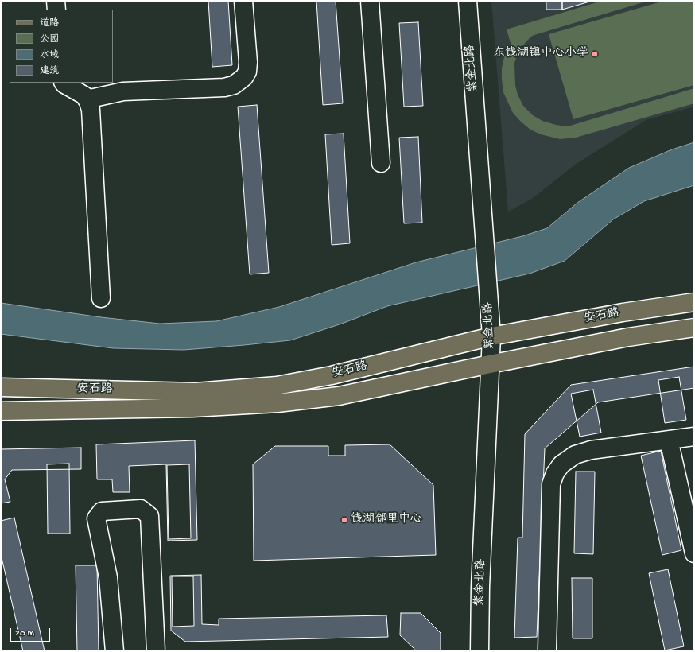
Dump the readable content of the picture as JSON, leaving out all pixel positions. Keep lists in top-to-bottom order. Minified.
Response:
{"streets":{"main road":["安石路"],"street":["紫金北路"]},"crossings":[["紫金北路","安石路"]],"places":["东钱湖镇中心小学","钱湖邻里中心"],"legend":["道路","公园","水域","建筑"],"scale_bar":"20 m"}
